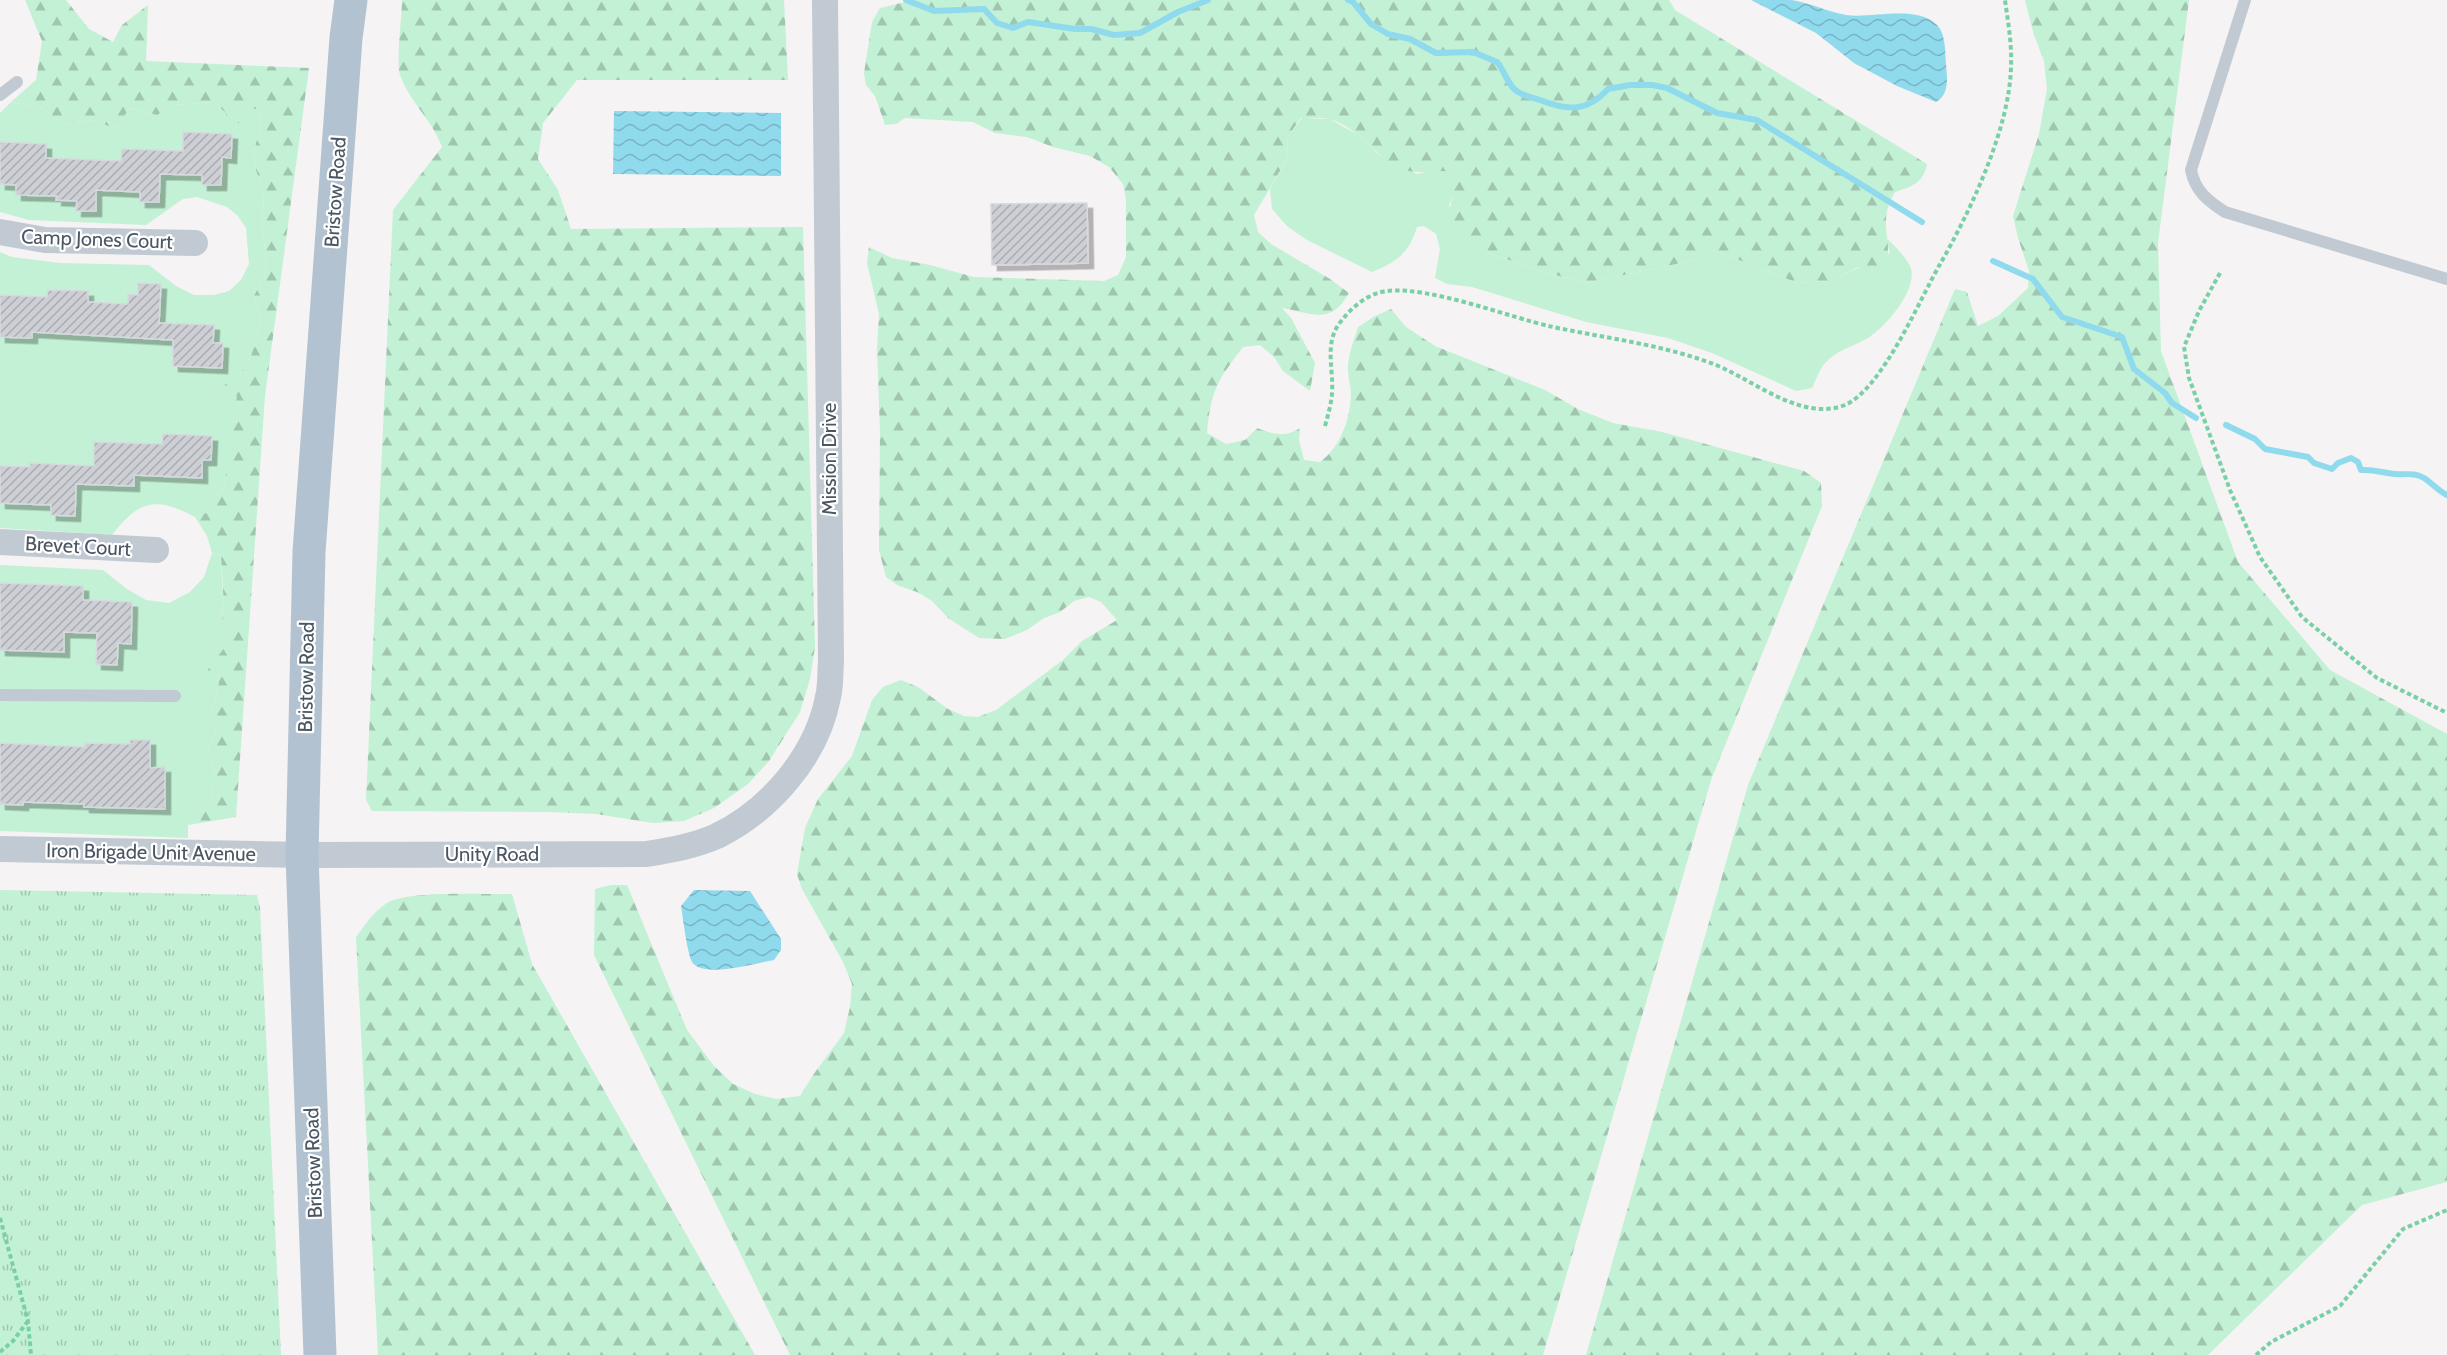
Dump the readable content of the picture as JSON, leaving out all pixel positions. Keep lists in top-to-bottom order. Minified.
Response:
{"streets":{"main road":["Bristow Road"],"street":["Camp Jones Court","Mission Drive","Brevet Court","Iron Brigade Unit Avenue","Unity Road"]},"crossings":[["Bristow Road","Iron Brigade Unit Avenue"],["Bristow Road","Unity Road"],["Mission Drive","Unity Road"],["Iron Brigade Unit Avenue","Unity Road"]]}
